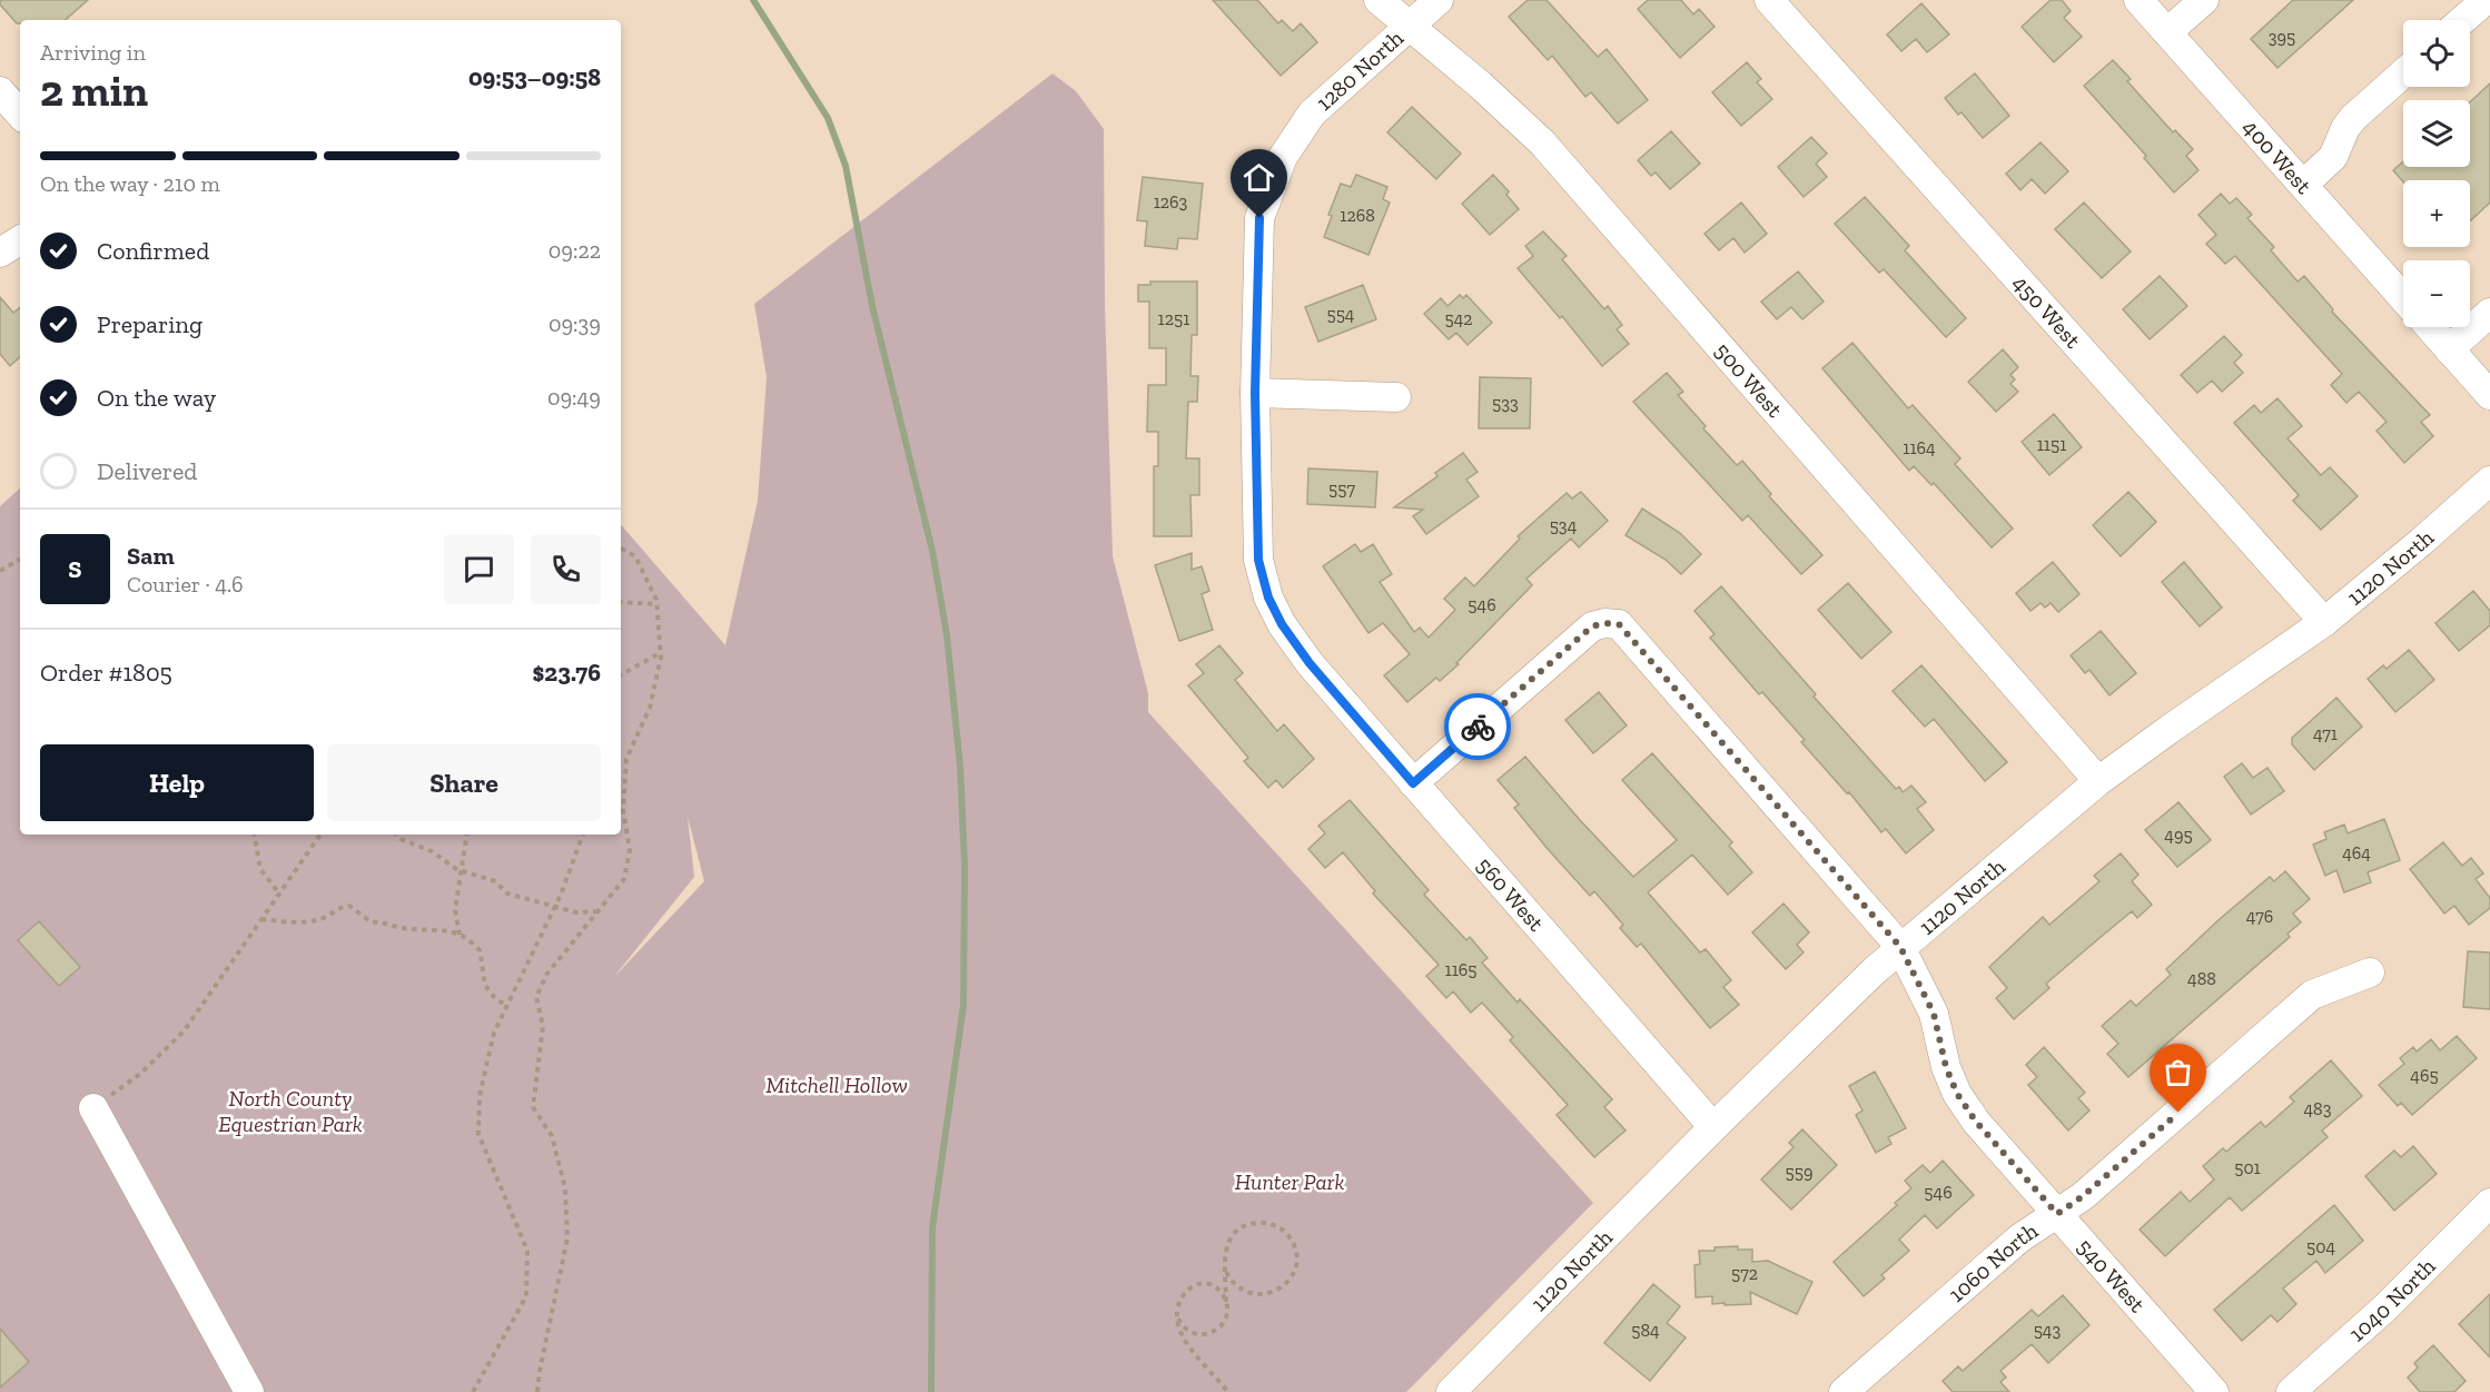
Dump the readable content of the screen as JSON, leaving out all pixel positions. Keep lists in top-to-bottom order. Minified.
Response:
{"streets":{"street":["1280 North","400 West","450 West","500 West","1120 North","560 West","1060 North","540 West","1040 North"]},"crossings":[["1280 North","500 West"],["1280 North","560 West"],["450 West","1120 North"],["500 West","1120 North"],["1120 North","560 West"],["1120 North","540 West"],["560 West","540 West"],["1060 North","540 West"]],"parks":["Mitchell Hollow","North County Equestrian Park","Hunter Park"],"house_numbers":["395","1263","1268","554","1251","542","533","1151","1164","557","534","546","471","495","464","476","1165","488","465","483","501","559","546","504","572","584","543"],"page":{"map_buttons":["+","−"],"heading":["2 min","Arriving in","09:53–09:58"],"panel":["Sam","Courier · 4.6","Order #1805","$23.76"],"bar":"On the way · 210 m","list":[["Confirmed","09:22"],["Preparing","09:39"],["On the way","09:49"],"Delivered"],"round":"S","buttons":["Help","Share"]}}
